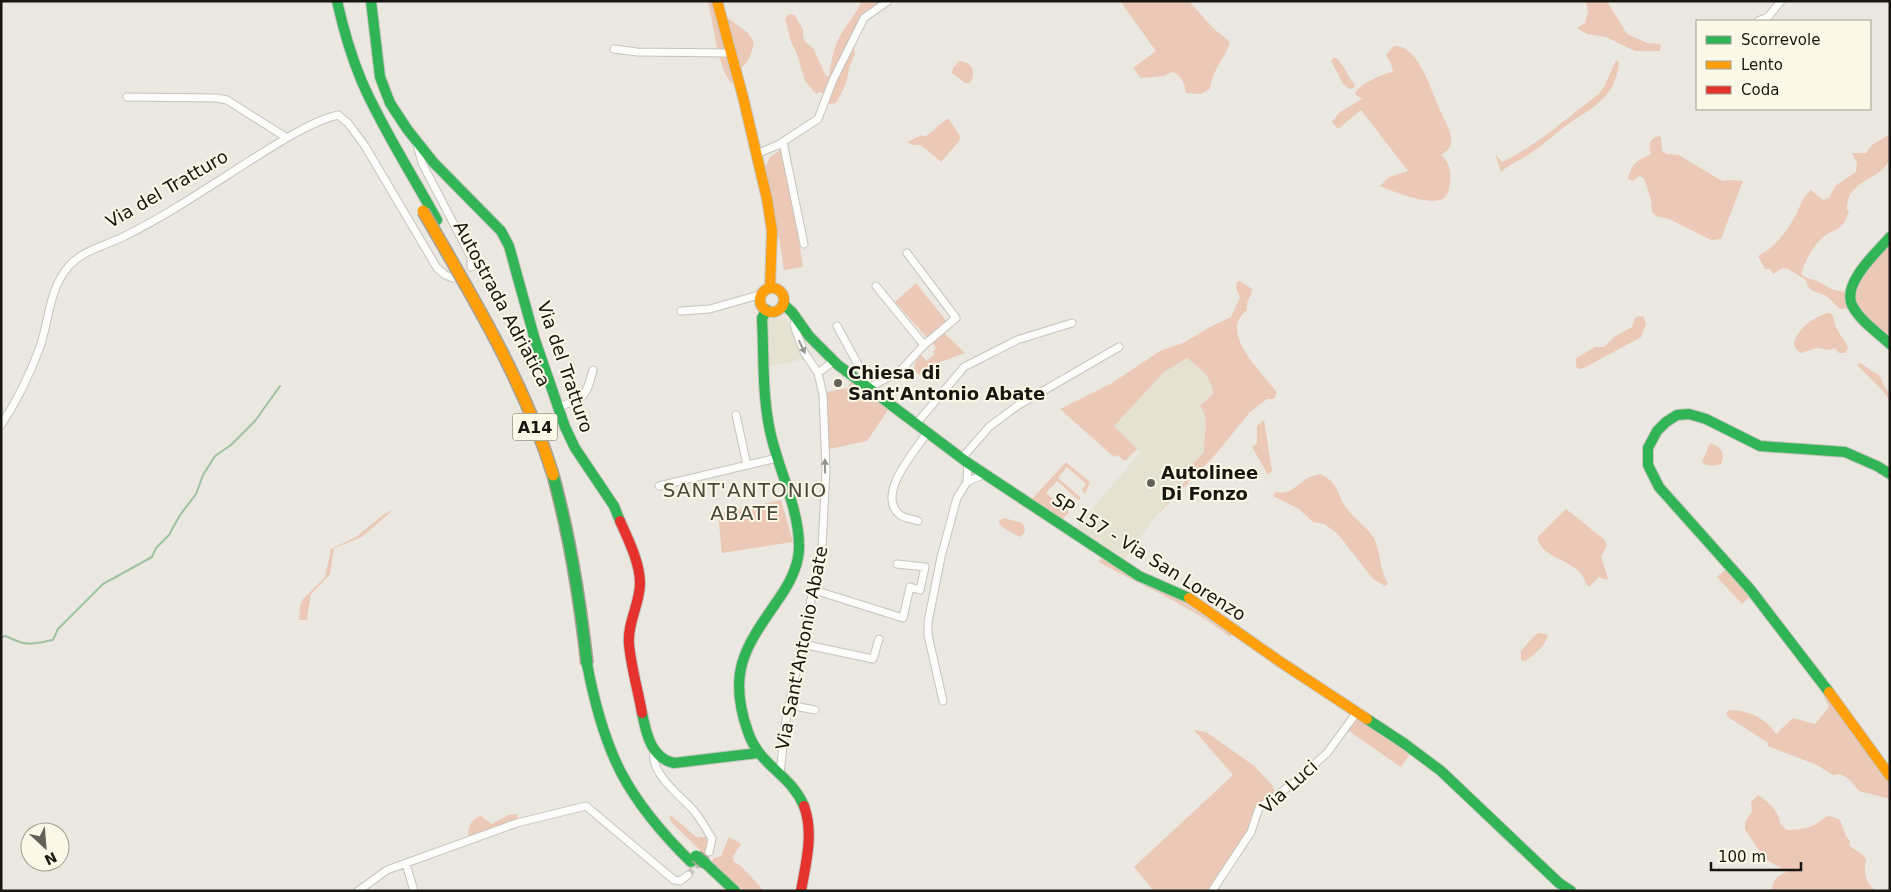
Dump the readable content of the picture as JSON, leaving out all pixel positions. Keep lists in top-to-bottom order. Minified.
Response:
{"streets":{"main road":["Via del Tratturo","Autostrada Adriatica","A14","SP 157 - Via San Lorenzo"],"street":["Via Sant'Antonio Abate","Via Luci"]},"crossings":[["SP 157 - Via San Lorenzo","Via Sant'Antonio Abate"],["SP 157 - Via San Lorenzo","Via Luci"]],"districts":["SANT'ANTONIO ABATE"],"places":["Chiesa di Sant'Antonio Abate","Autolinee Di Fonzo"],"legend":["Scorrevole","Lento","Coda"],"scale_bar":"100 m","north":"bottom right"}
